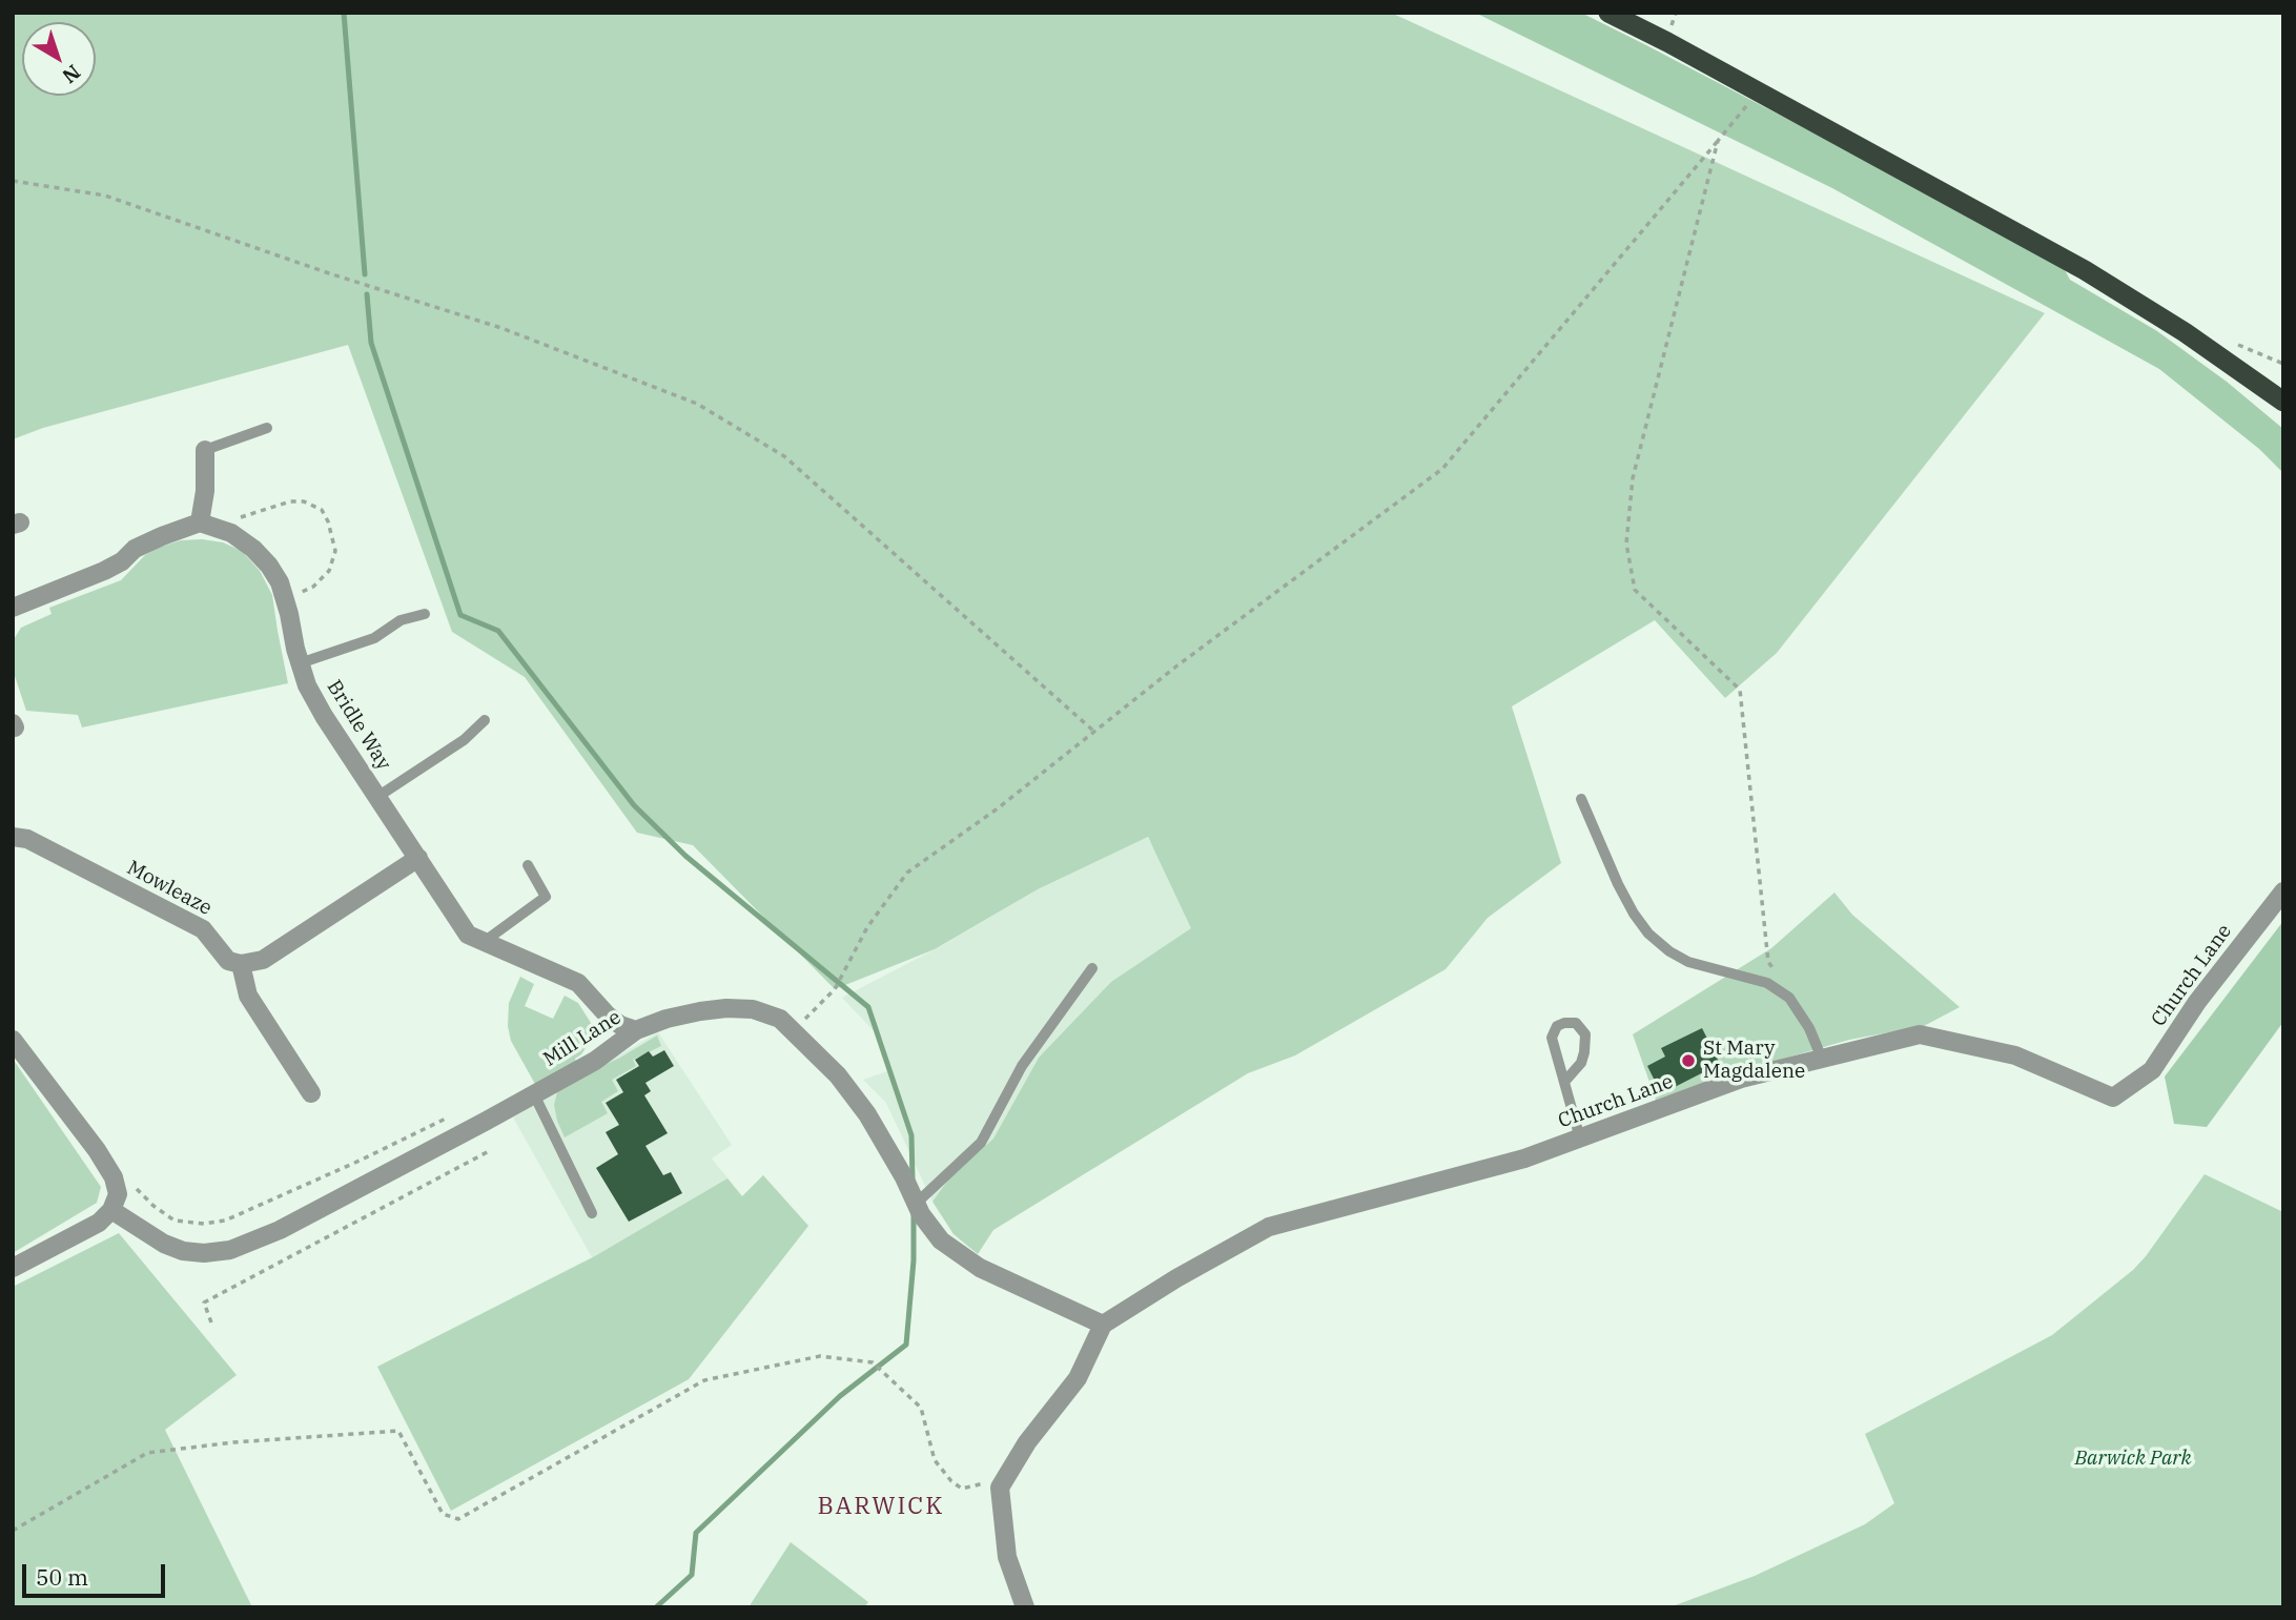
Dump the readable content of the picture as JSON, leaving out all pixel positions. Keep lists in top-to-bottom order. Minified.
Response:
{"streets":{"street":["Bridle Way","Mowleaze","Church Lane","Mill Lane"]},"crossings":[["Bridle Way","Mill Lane"],["Church Lane","Mill Lane"]],"districts":["BARWICK"],"parks":["Barwick Park"],"places":["St Mary Magdalene"],"scale_bar":"50 m","north":"bottom right"}
